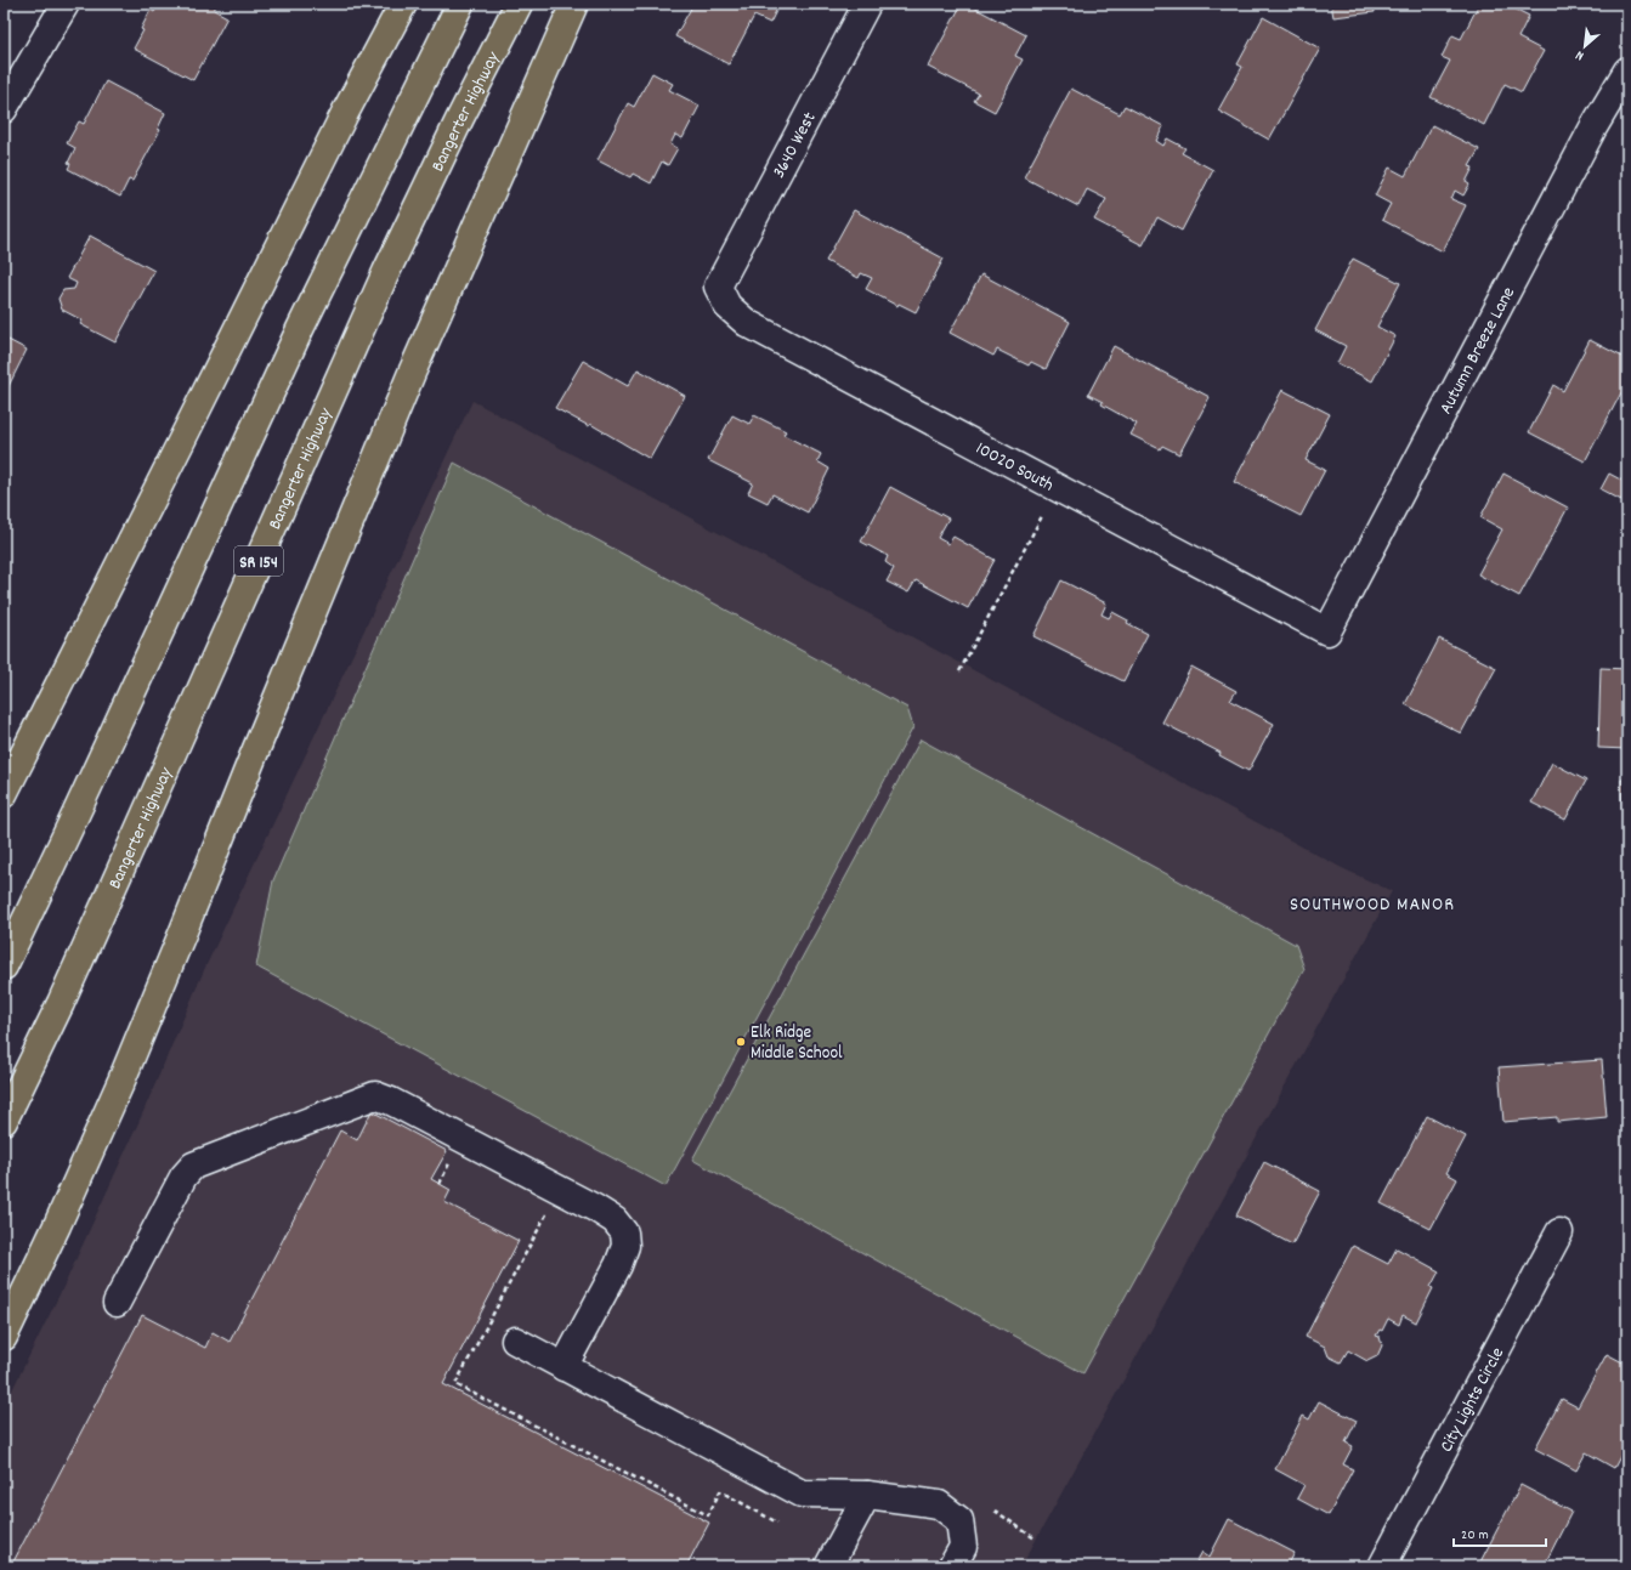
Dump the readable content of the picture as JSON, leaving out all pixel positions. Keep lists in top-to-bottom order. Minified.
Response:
{"streets":{"highway":["Bangerter Highway","SR 154"],"street":["3640 West","Autumn Breeze Lane","10020 South","City Lights Circle"]},"crossings":[["3640 West","10020 South"],["Autumn Breeze Lane","10020 South"]],"districts":["SOUTHWOOD MANOR"],"places":["Elk Ridge Middle School"],"scale_bar":"20 m","north":"bottom left"}
